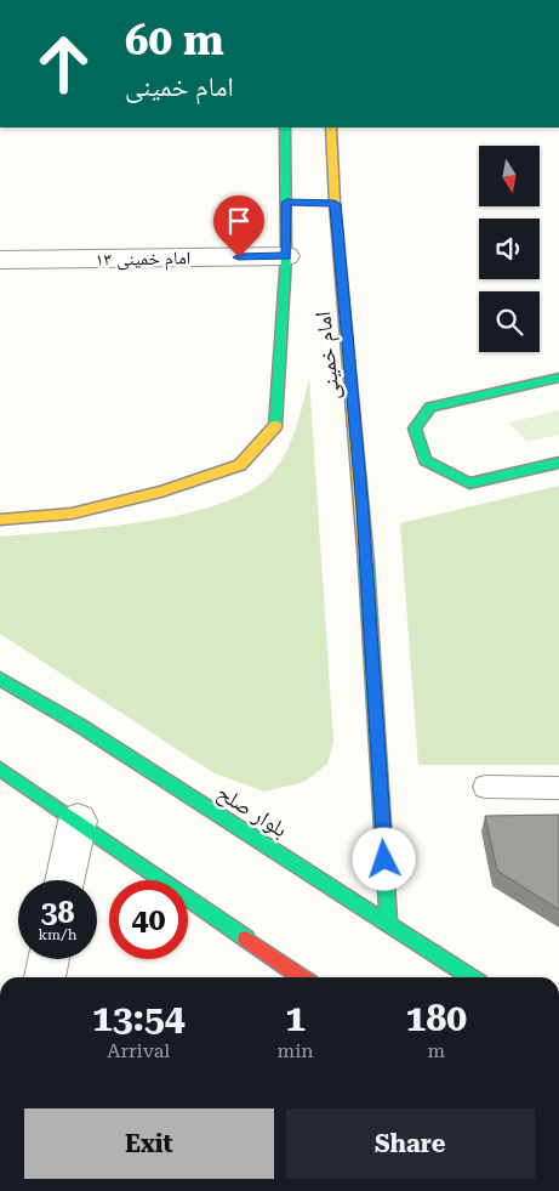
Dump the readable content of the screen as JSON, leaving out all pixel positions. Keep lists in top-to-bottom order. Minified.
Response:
{"streets":{"street":["امام خمینی ۱۳","امام خمینی","بلوار صلح"]},"crossings":[["امام خمینی ۱۳","امام خمینی"],["امام خمینی","بلوار صلح"]],"north":"bottom","page":{"turn":["60 m","امام خمینی"],"speed":"38 km/h","limit":"40","eta":["13:54","Arrival","1","min","180","m"],"buttons":["Exit","Share"]}}
